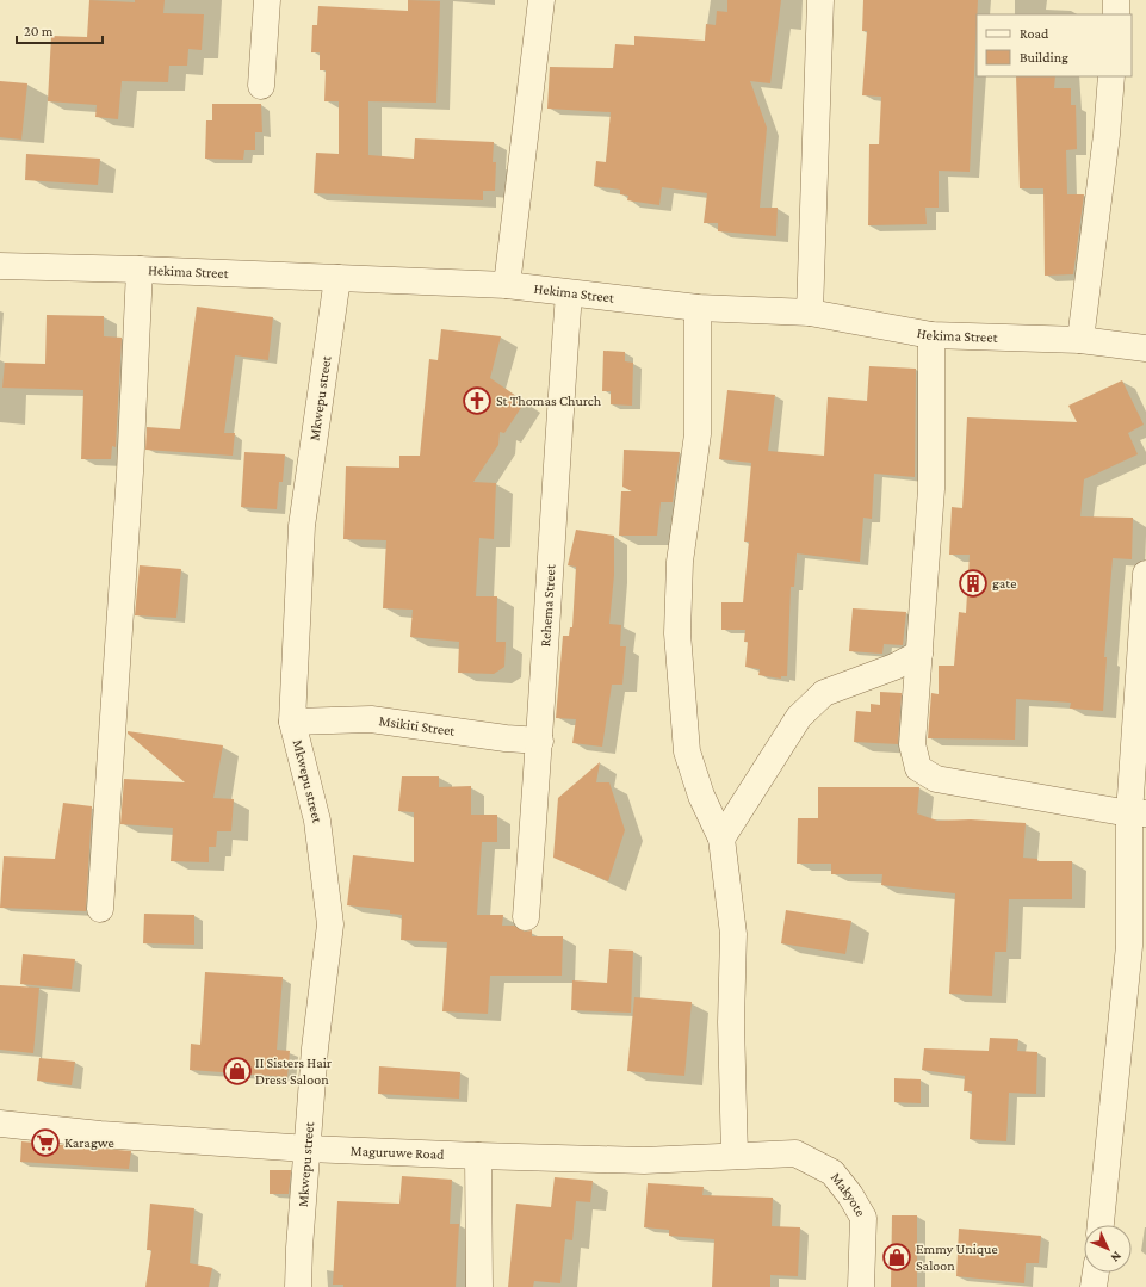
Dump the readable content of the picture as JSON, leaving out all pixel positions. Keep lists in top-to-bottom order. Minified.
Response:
{"streets":{"street":["Hekima Street","Mkwepu street","Rehema Street","Msikiti Street","Maguruwe Road","Makyote"]},"crossings":[["Hekima Street","Mkwepu street"],["Hekima Street","Rehema Street"],["Mkwepu street","Msikiti Street"],["Mkwepu street","Maguruwe Road"],["Rehema Street","Msikiti Street"],["Maguruwe Road","Makyote"]],"places":{"church":["St Thomas Church"],"building":["gate"],"shop":["II Sisters Hair Dress Saloon","Emmy Unique Saloon"],"supermarket":["Karagwe"]},"legend":["Road","Building"],"scale_bar":"20 m","north":"bottom right"}
